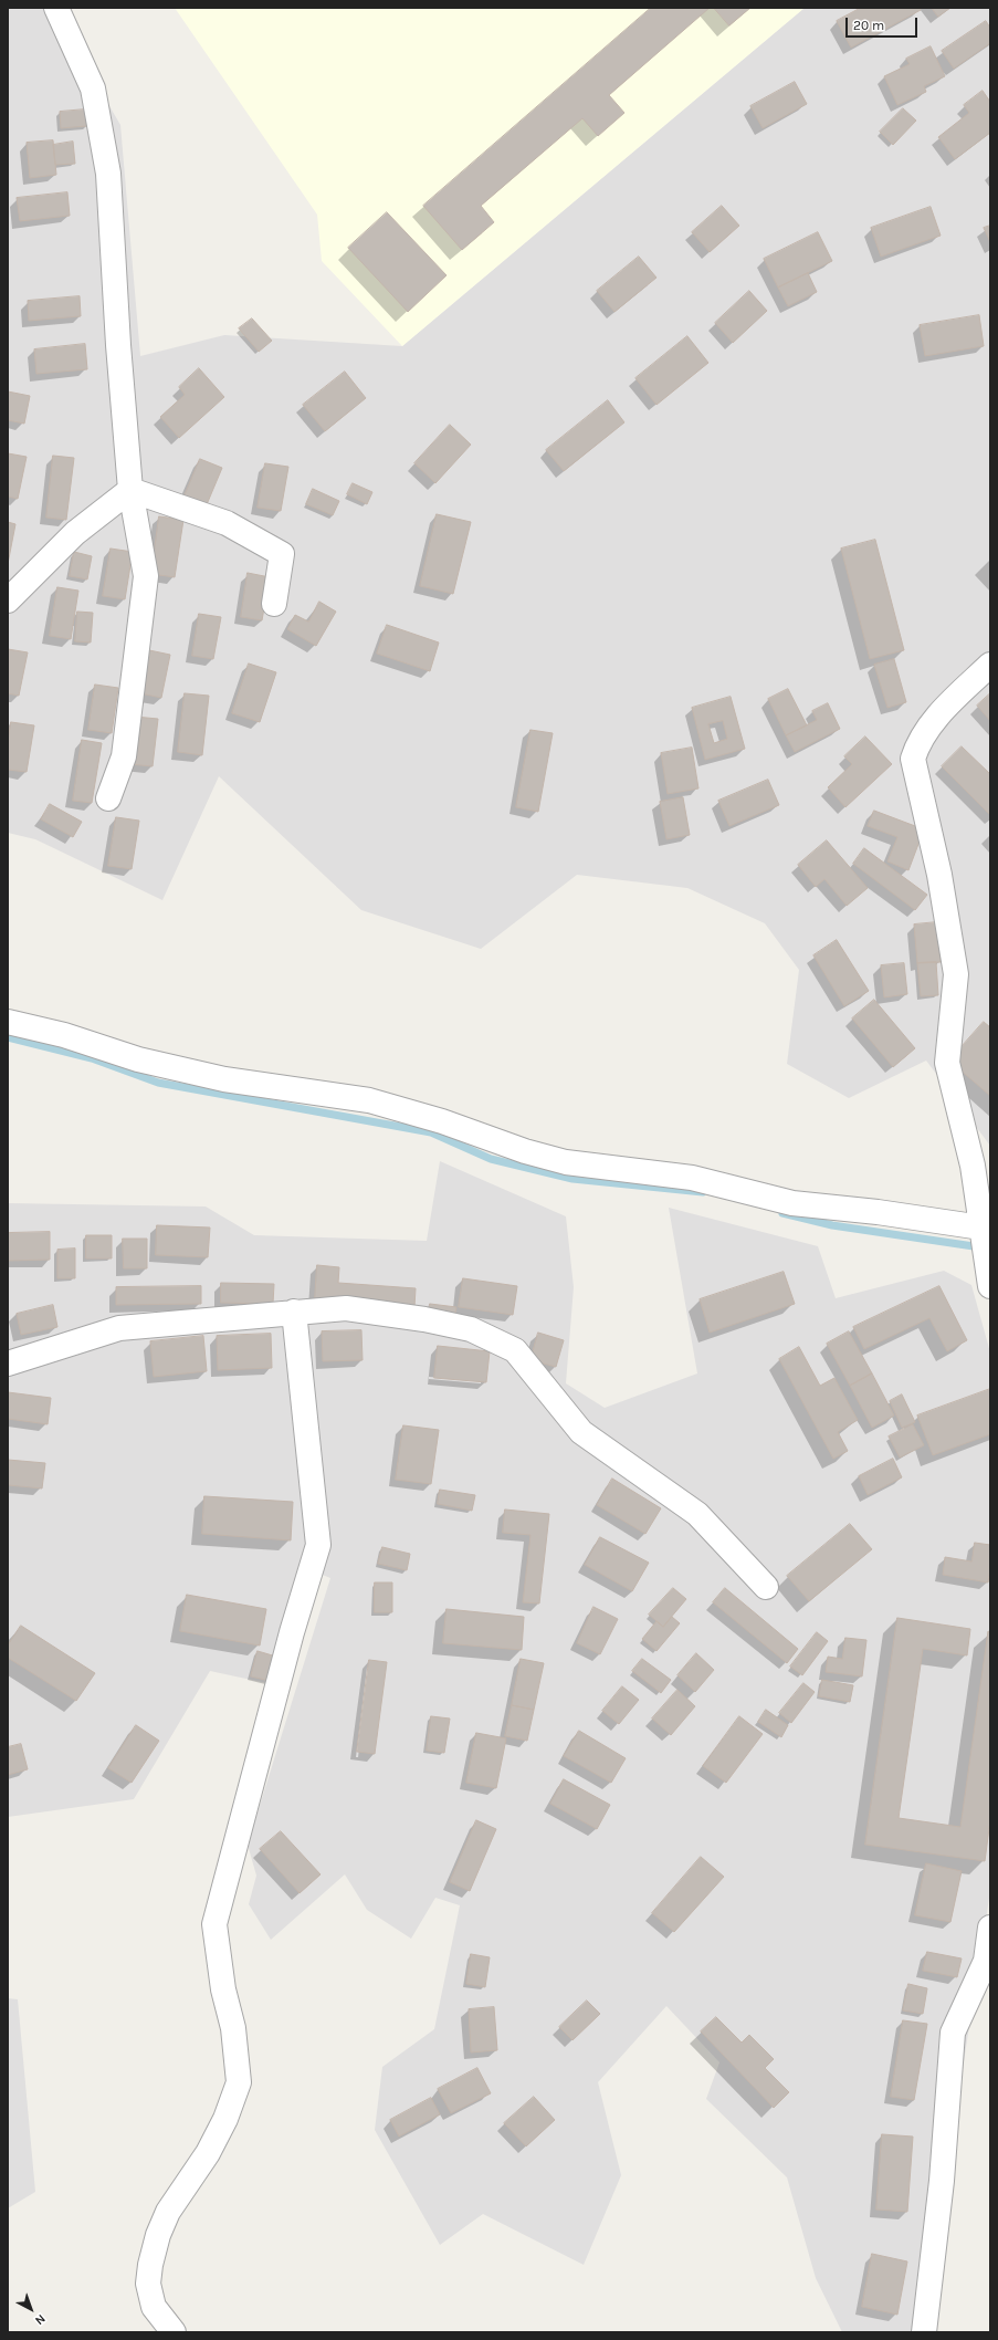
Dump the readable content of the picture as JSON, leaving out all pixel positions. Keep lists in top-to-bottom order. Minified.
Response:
{"scale_bar":"20 m","north":"bottom right"}
